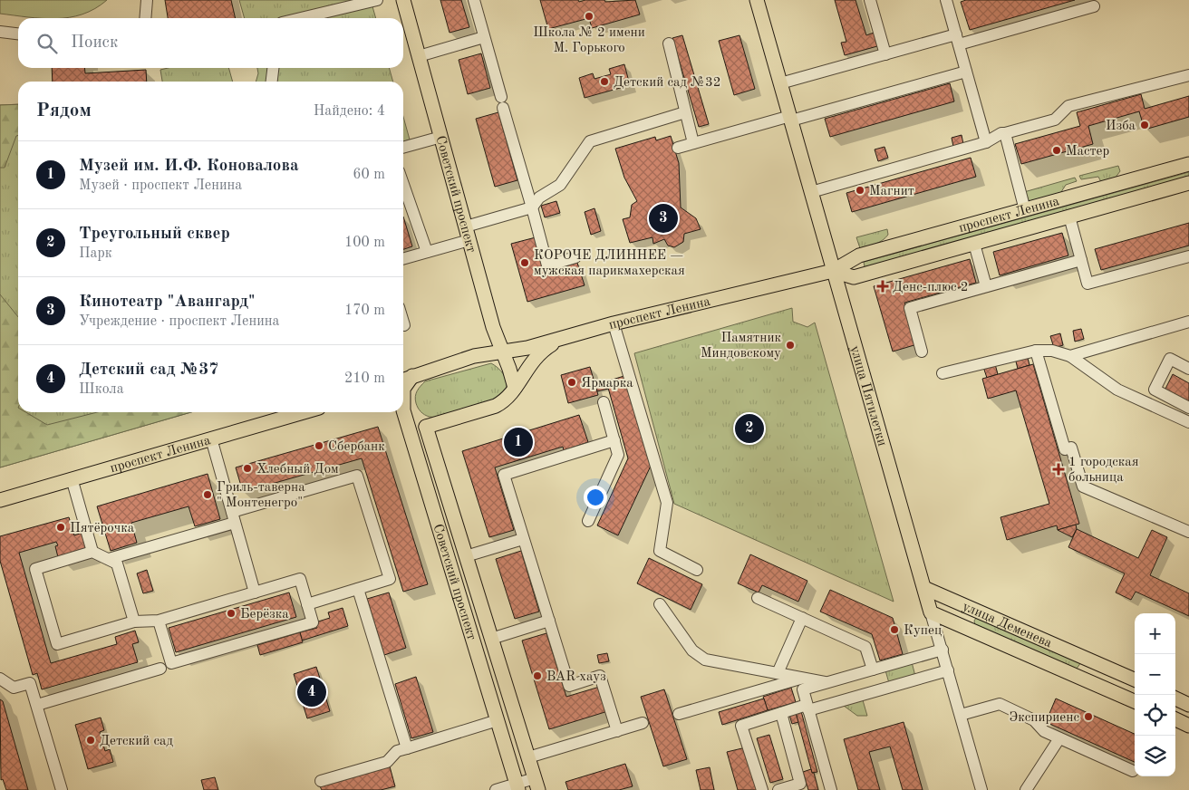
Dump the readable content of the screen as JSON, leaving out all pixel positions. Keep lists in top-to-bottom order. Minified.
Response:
{"streets":{"main road":["Советский проспект","проспект Ленина","улица Пятилетки","улица Деменева"]},"crossings":[["Советский проспект","проспект Ленина"],["проспект Ленина","улица Пятилетки"],["улица Пятилетки","улица Деменева"]],"places":{"other":["Школа № 2 имени М. Горького","Детский сад №32","Изба","Мастер","Магнит","КОРОЧЕ ДЛИННЕЕ — мужская парикмахерская","Памятник Миндовскому","Ярмарка","Сбербанк","Хлебный Дом","Гриль-таверна \" Монтенегро\"","Пятёрочка","Берёзка","Купец","BAR хауз","Экспириенс","Детский сад"],"health":["Денс-плюс 2","1 городская больница"]},"page":{"search":"Поиск","heading":["Рядом","Найдено: 4"],"list":[{"mark":"1","name":"Музей им. И.Ф. Коновалова","note":"Музей · проспект Ленина","value":"60 m"},{"mark":"2","name":"Треугольный сквер","note":"Парк","value":"100 m"},{"mark":"3","name":"Кинотеатр \"Авангард\"","note":"Учреждение · проспект Ленина","value":"170 m"},{"mark":"4","name":"Детский сад №37","note":"Школа","value":"210 m"}],"pins":["3","2","1","4"],"map_buttons":["+","−"]}}
